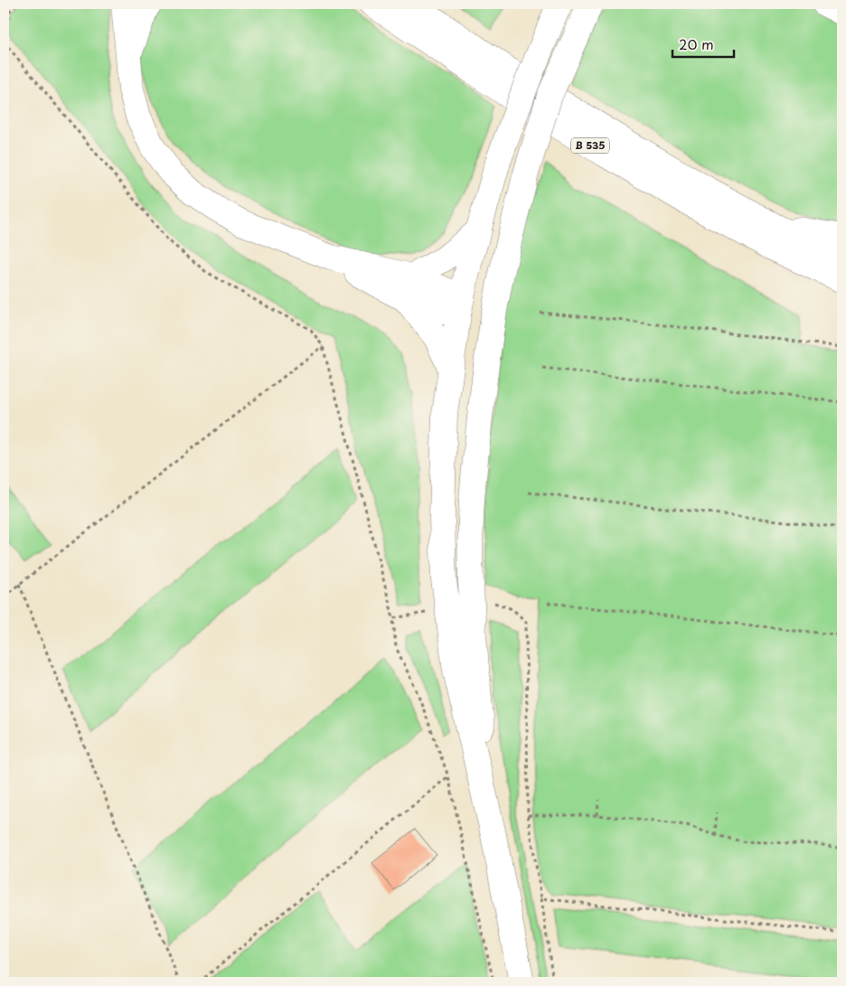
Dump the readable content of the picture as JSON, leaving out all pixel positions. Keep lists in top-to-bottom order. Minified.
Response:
{"streets":{"main road":["B 535"]},"scale_bar":"20 m"}
